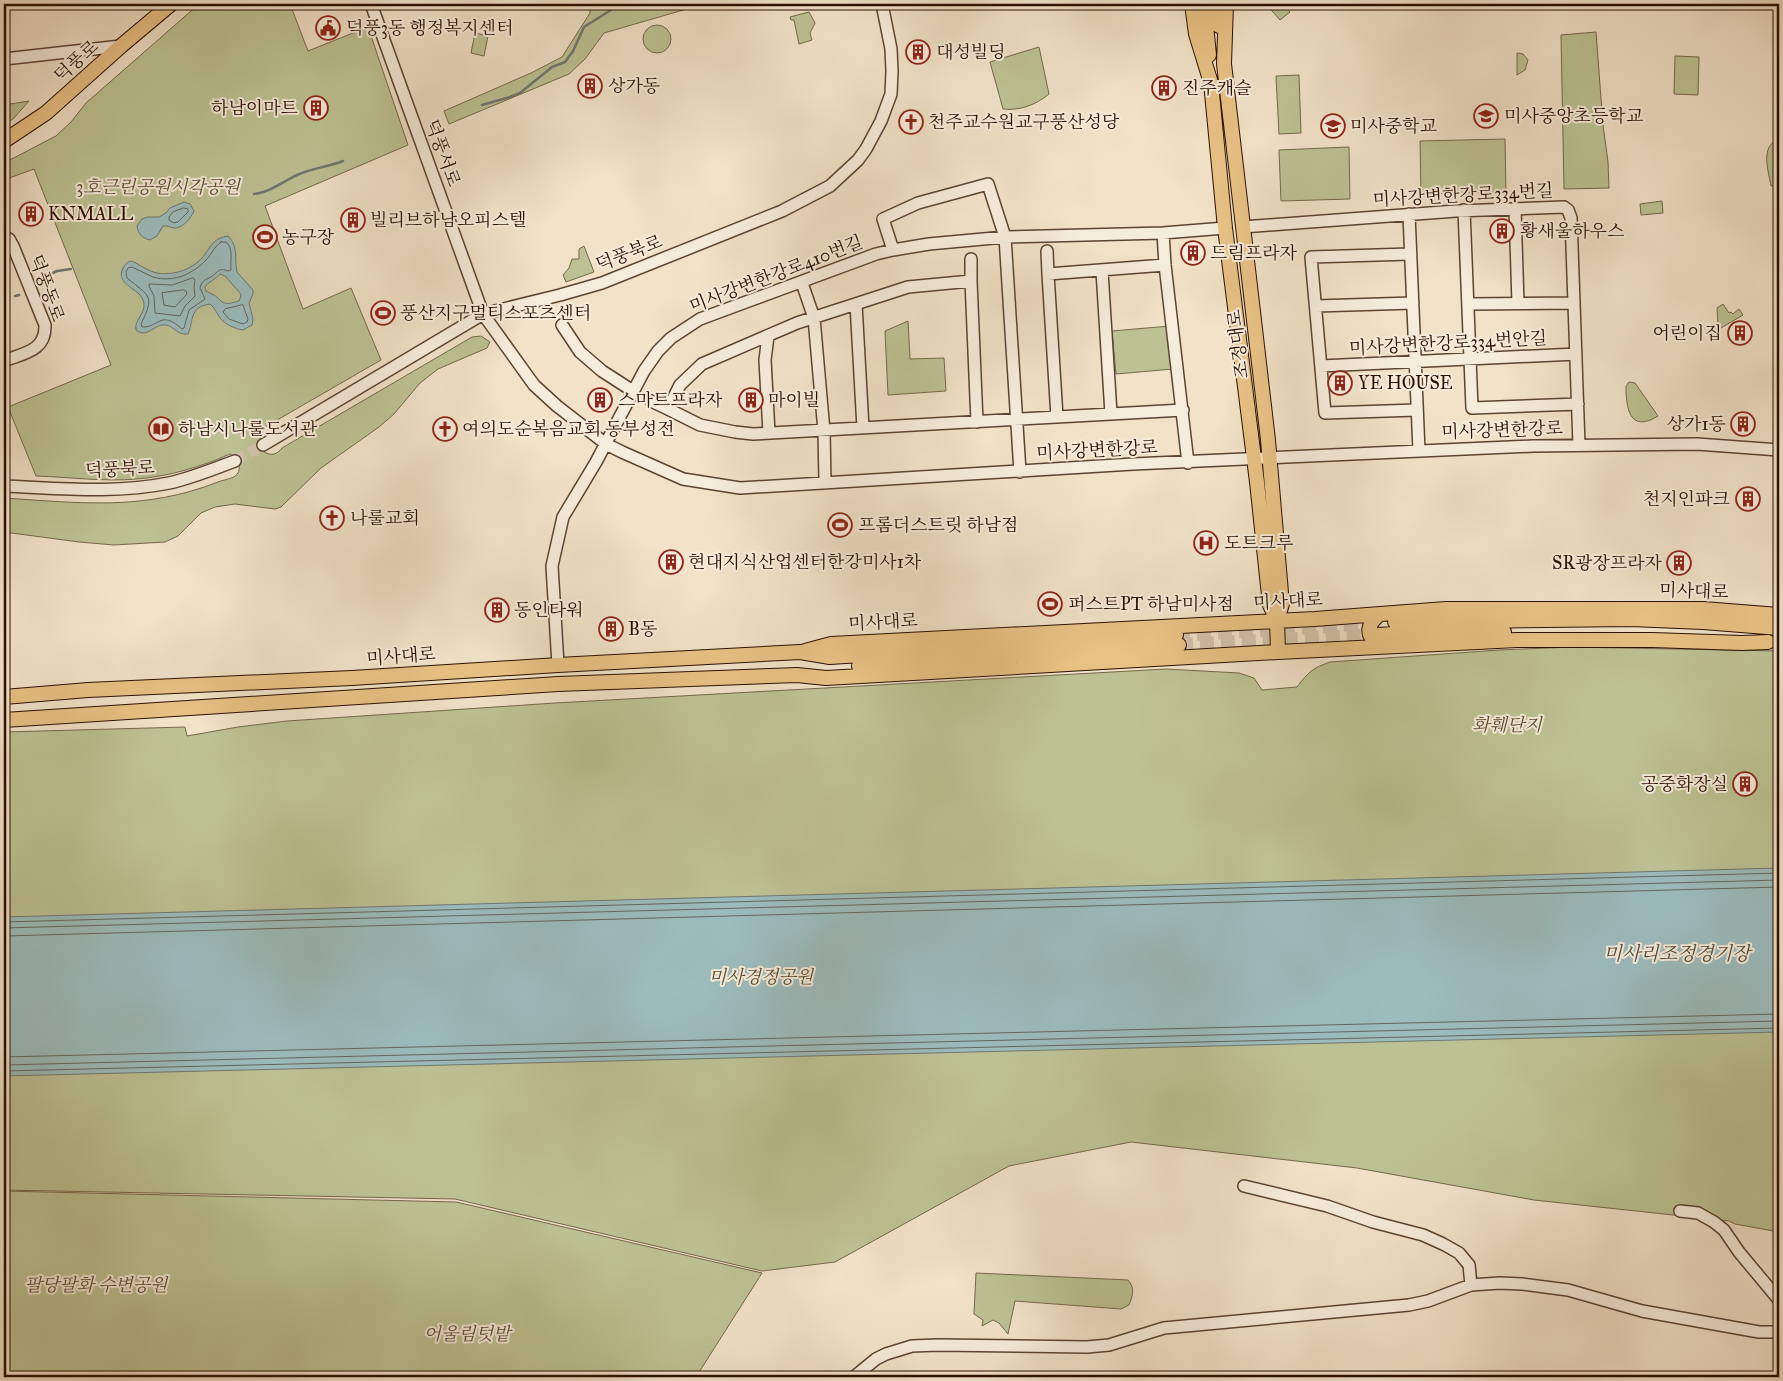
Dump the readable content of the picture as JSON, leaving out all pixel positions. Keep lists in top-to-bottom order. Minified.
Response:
{"streets":{"main road":["덕풍로","조정대로","미사대로"],"street":["덕풍서로","미사강변한강로334번길","덕풍북로","미사강변한강로410번길","덕풍동로","미사강변한강로334번안길","미사강변한강로"]},"crossings":[["덕풍서로","덕풍북로"],["덕풍서로","미사강변한강로"],["미사강변한강로334번길","미사강변한강로334번안길"],["미사강변한강로334번길","조정대로"],["미사강변한강로334번길","미사강변한강로"],["덕풍북로","미사강변한강로"],["미사강변한강로410번길","조정대로"],["미사강변한강로410번길","미사강변한강로"],["미사강변한강로410번길","미사대로"],["조정대로","미사강변한강로"],["조정대로","미사대로"]],"water":["미사리조정경기장"],"parks":["3호근린공원시각공원","화훼단지","미사경정공원","팔당팔화 수변공원","어울림텃밭"],"places":{"public building":["덕풍3동 행정복지센터"],"building":["대성빌딩","상가동","진주캐슬","하남이마트","KNMALL","빌리브하남오피스텔","황새울하우스","드림프라자","어린이집","YE HOUSE","스마트프라자","마이빌","상가1동","천지인파크","현대지식산업센터한강미사1차","SR광장프라자","동인타워","B동","공중화장실"],"school or university":["미사중앙초등학교","미사중학교"],"church":["천주교수원교구풍산성당","여의도순복음교회 동부성전","나룰교회"],"sports":["농구장","풍산지구멀티스포츠센터","프롬더스트릿 하남점","퍼스트PT 하남미사점"],"library":["하남시나룰도서관"],"hospital":["도트크루"]}}
